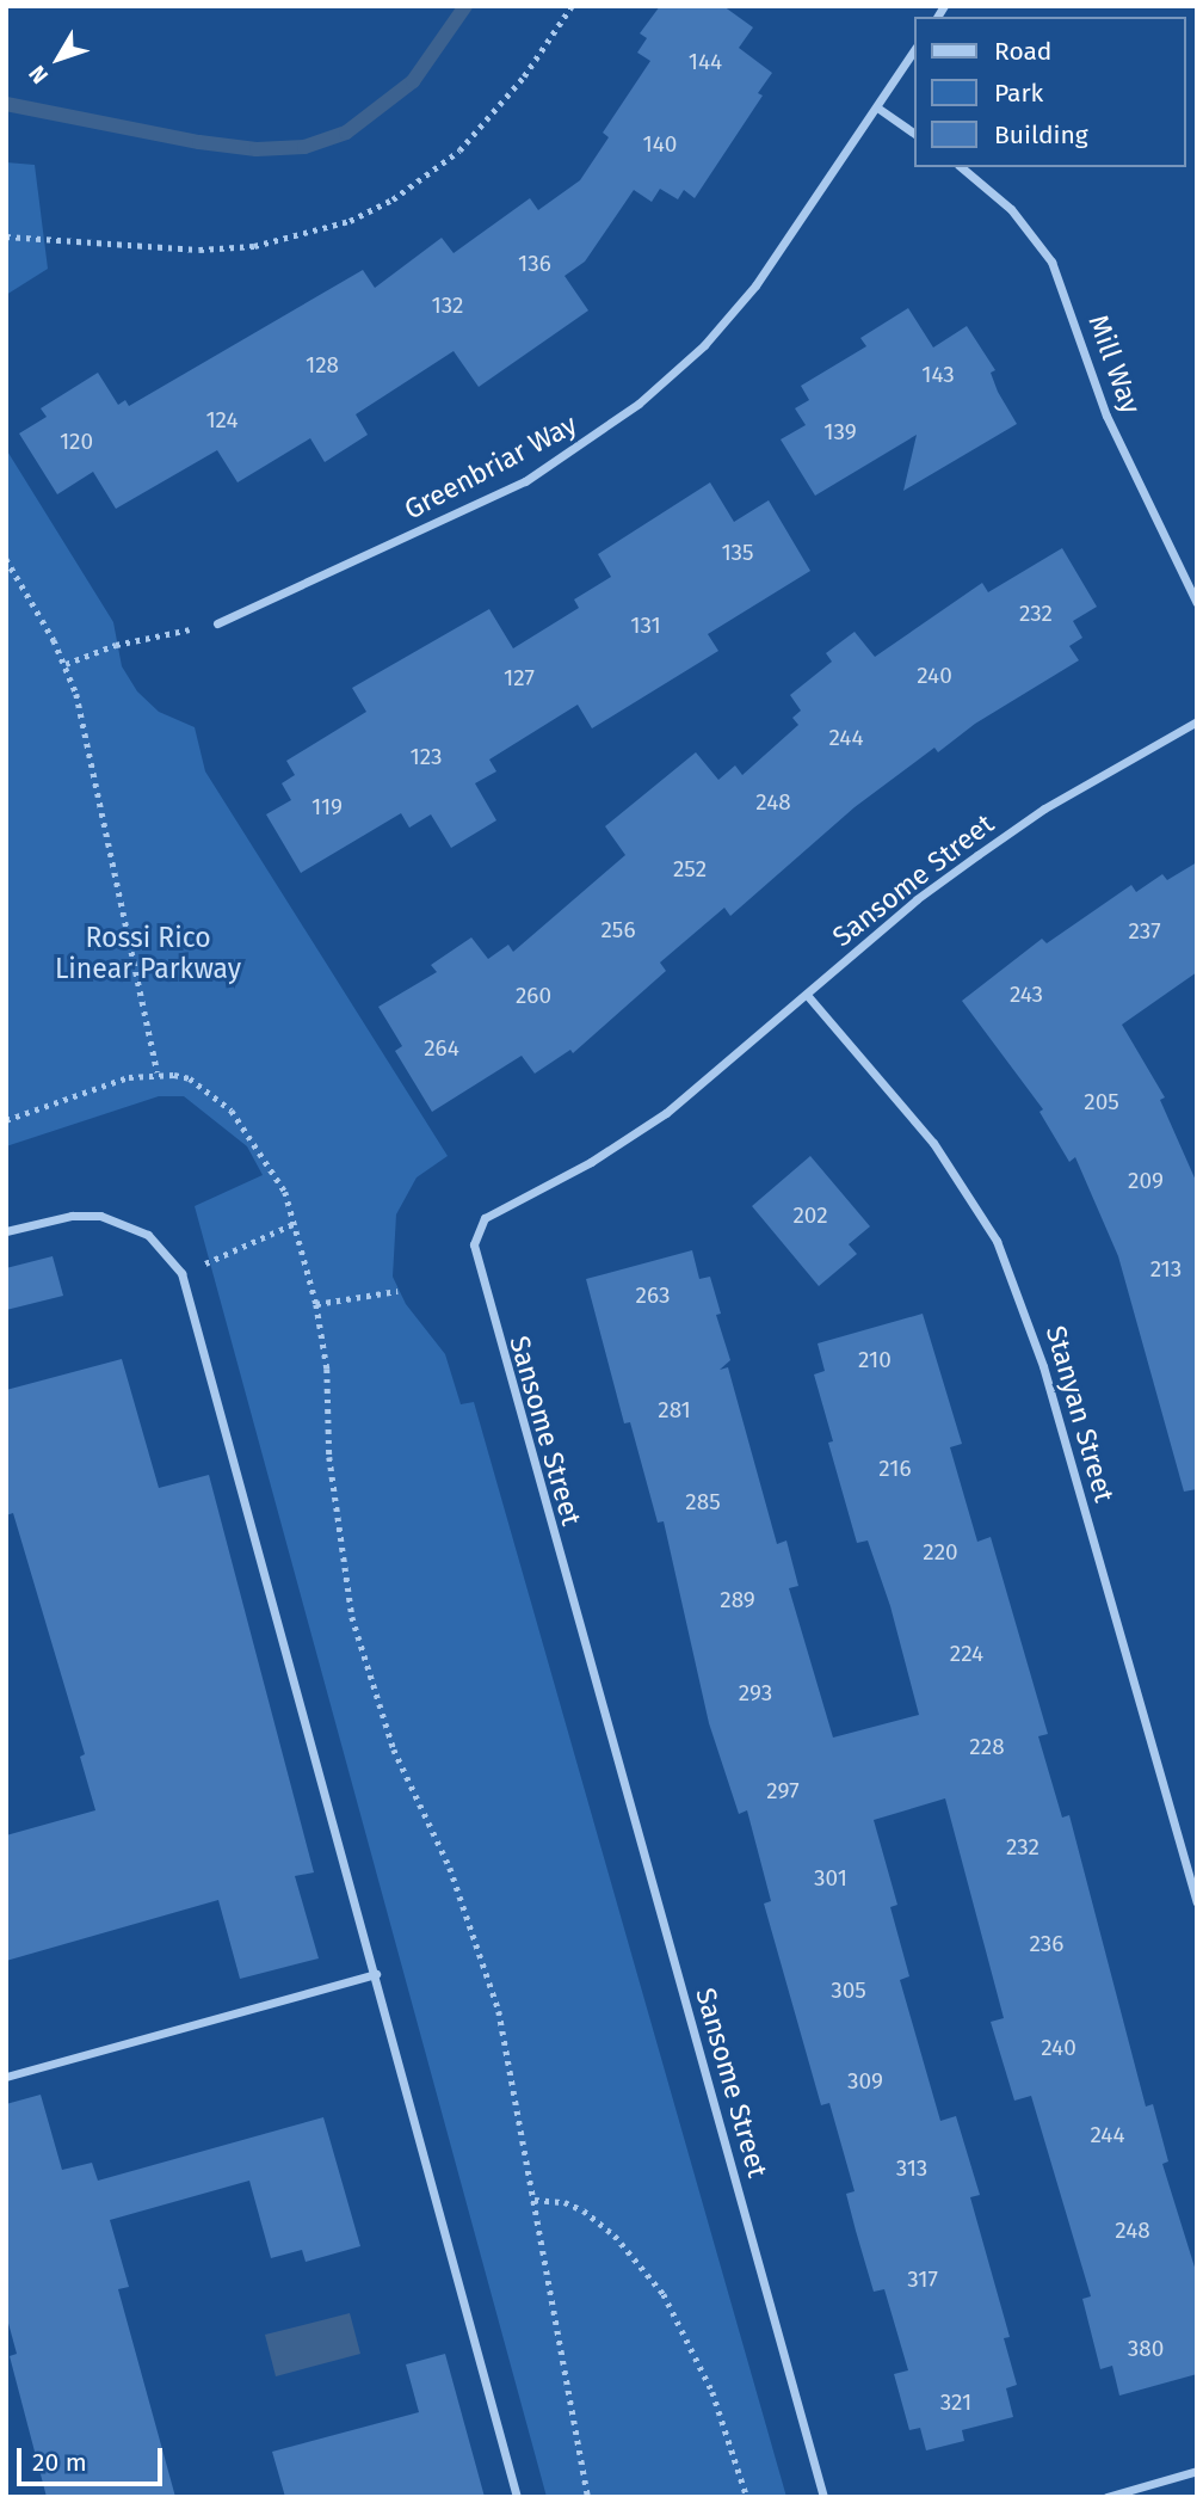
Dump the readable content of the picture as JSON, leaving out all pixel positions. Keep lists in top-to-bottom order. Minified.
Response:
{"streets":{"street":["Mill Way","Greenbriar Way","Sansome Street","Stanyan Street"]},"crossings":[["Sansome Street","Stanyan Street"]],"parks":["Rossi Rico Linear Parkway"],"house_numbers":["144","140","136","132","128","143","124","139","120","135","232","131","240","127","244","123","248","119","252","256","237","243","260","264","205","209","202","213","263","210","281","216","285","220","289","224","293","228","297","232","301","236","305","240","309","244","313","248","317","380","321"],"legend":["Road","Park","Building"],"scale_bar":"20 m","north":"bottom left"}
